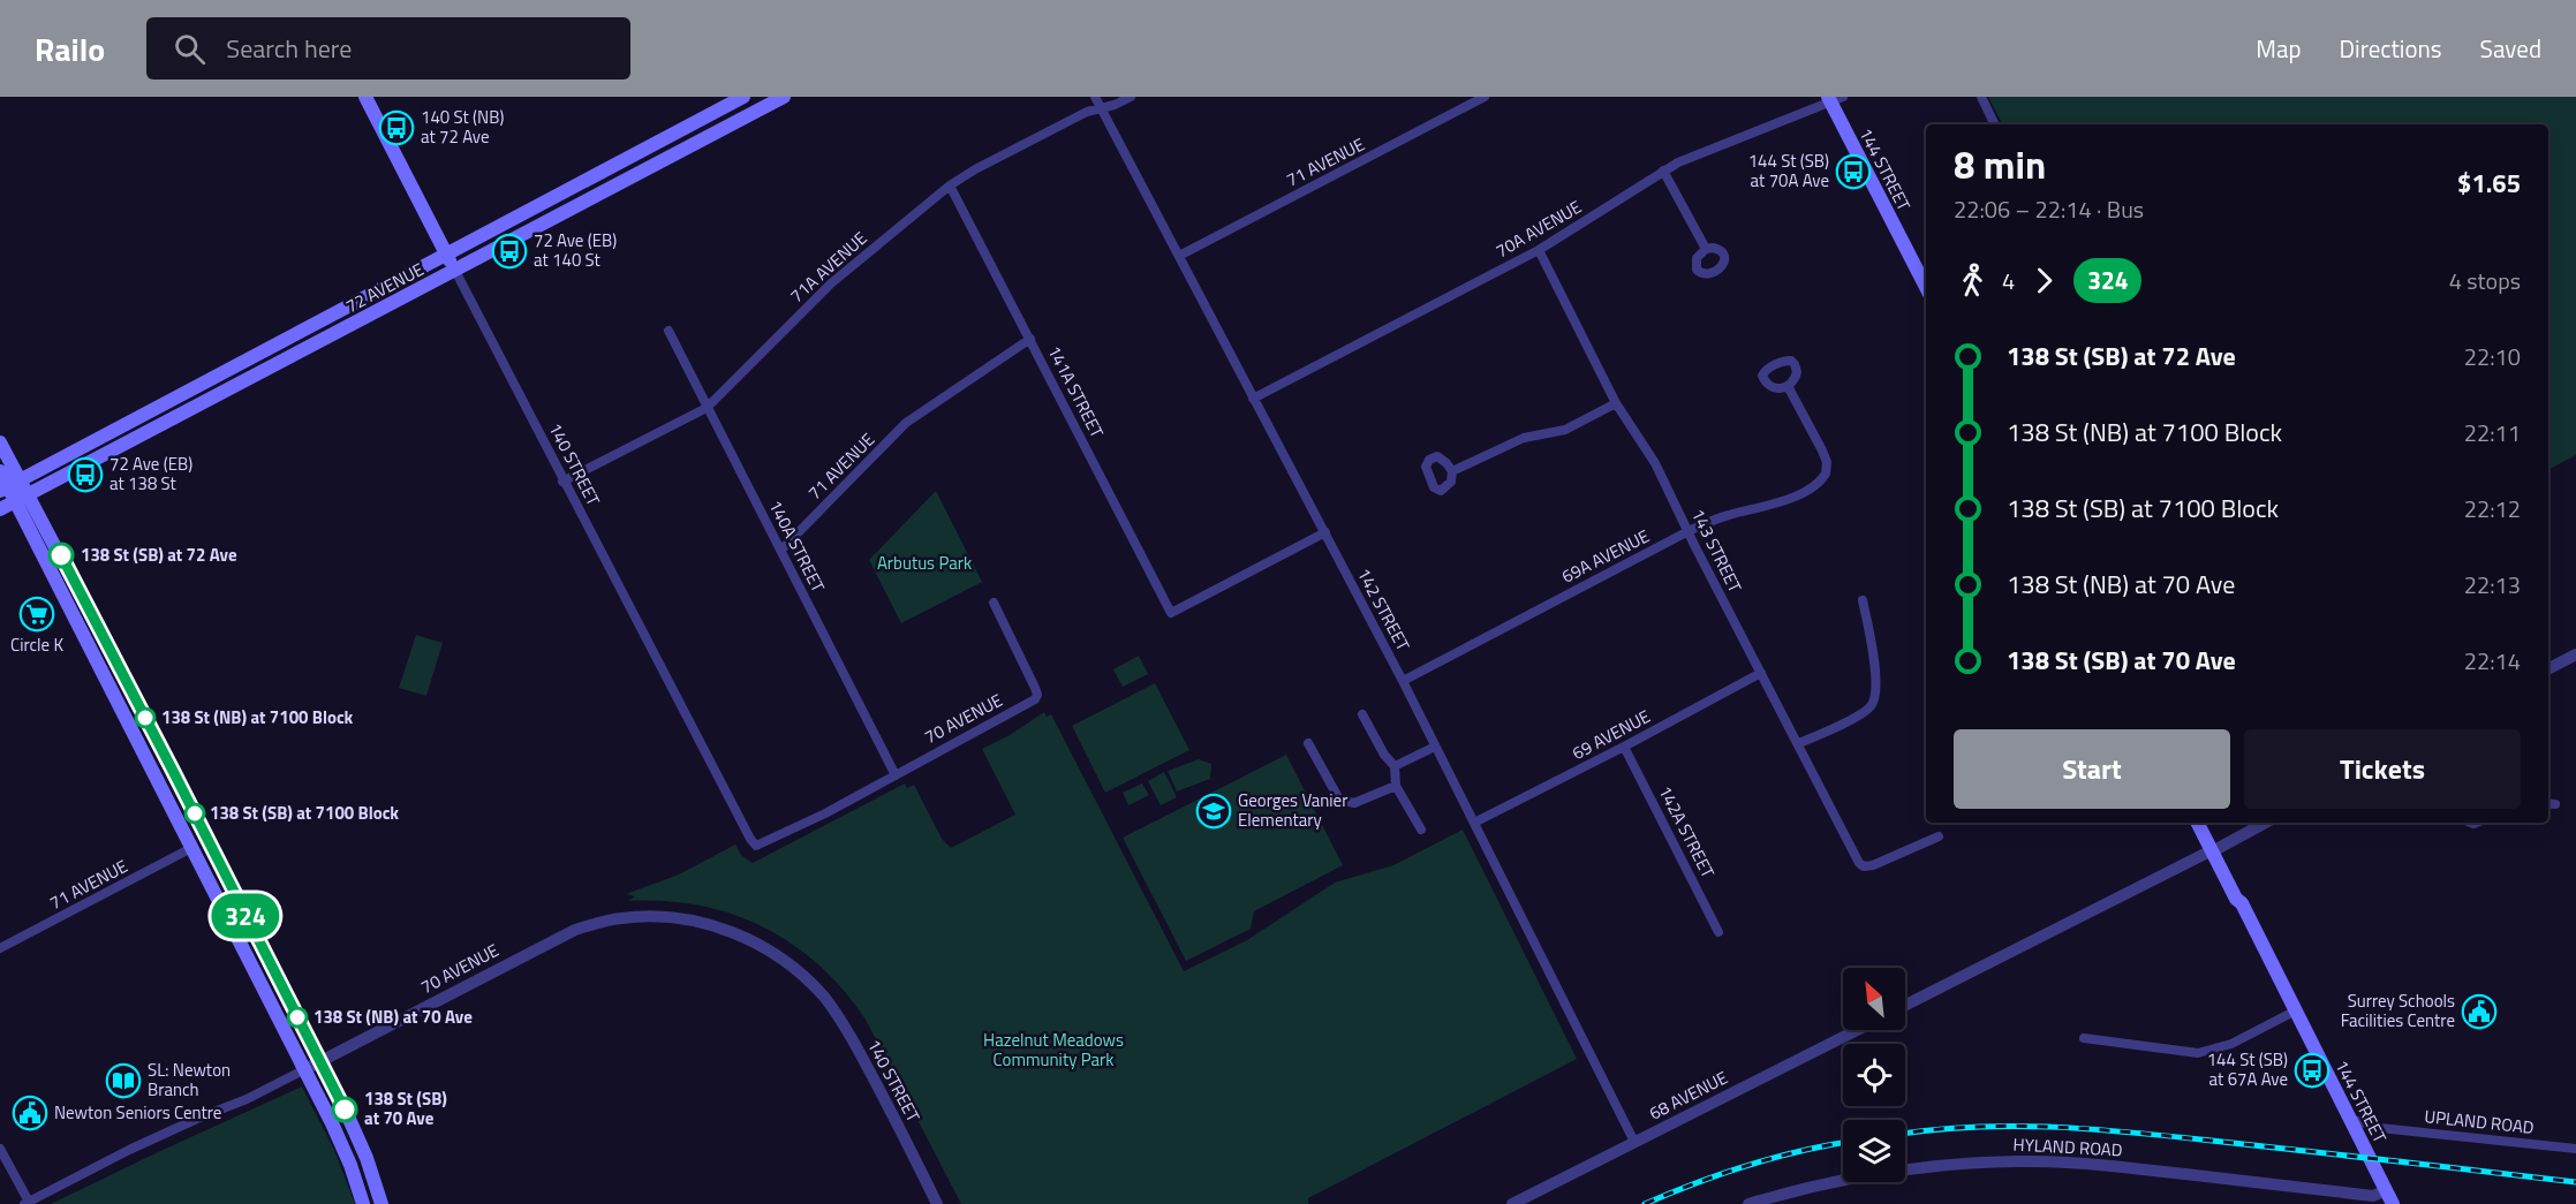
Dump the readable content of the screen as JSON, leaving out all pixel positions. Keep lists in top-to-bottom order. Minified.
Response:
{"streets":{"main road":["144 STREET","72 AVENUE","140 STREET"],"street":["71 AVENUE","70A AVENUE","71A AVENUE","141A STREET","140A STREET","143 STREET","69A AVENUE","142 STREET","70 AVENUE","69 AVENUE","142A STREET","68 AVENUE","UPLAND ROAD","HYLAND ROAD"]},"crossings":[["71 AVENUE","141A STREET"],["71 AVENUE","140A STREET"],["71 AVENUE","142 STREET"],["144 STREET","70A AVENUE"],["144 STREET","UPLAND ROAD"],["144 STREET","HYLAND ROAD"],["70A AVENUE","143 STREET"],["70A AVENUE","142 STREET"],["71A AVENUE","141A STREET"],["71A AVENUE","140 STREET"],["71A AVENUE","140A STREET"],["71A AVENUE","142 STREET"],["72 AVENUE","140 STREET"],["141A STREET","142 STREET"],["140 STREET","70 AVENUE"],["140A STREET","70 AVENUE"],["143 STREET","69A AVENUE"],["143 STREET","69 AVENUE"],["69A AVENUE","142 STREET"],["142 STREET","69 AVENUE"],["142 STREET","68 AVENUE"],["69 AVENUE","142A STREET"]],"parks":["Arbutus Park","Hazelnut Meadows Community Park"],"places":{"bus stop":["140 St (NB) at 72 Ave","144 St (SB) at 70A Ave","72 Ave (EB) at 140 St","72 Ave (EB) at 138 St","144 St (SB) at 67A Ave"],"other":["138 St (SB) at 72 Ave","138 St (NB) at 7100 Block","138 St (SB) at 7100 Block","138 St (NB) at 70 Ave","138 St (SB) at 70 Ave"],"supermarket":["Circle K"],"school or university":["Georges Vanier Elementary"],"public building":["Surrey Schools Facilities Centre","Newton Seniors Centre"],"library":["SL: Newton Branch"]},"lines":["bus line 324"],"north":"top left","page":{"header":"Railo","search":"Search here","nav":["Map","Directions","Saved"],"on_map":"324","heading":["8 min","22:06 – 22:14 · Bus","$1.65"],"legs":["4","324","4 stops"],"list":[{"name":"138 St (SB) at 72 Ave","value":"22:10"},{"name":"138 St (NB) at 7100 Block","value":"22:11"},{"name":"138 St (SB) at 7100 Block","value":"22:12"},{"name":"138 St (NB) at 70 Ave","value":"22:13"},{"name":"138 St (SB) at 70 Ave","value":"22:14"}],"buttons":["Start","Tickets"]}}
